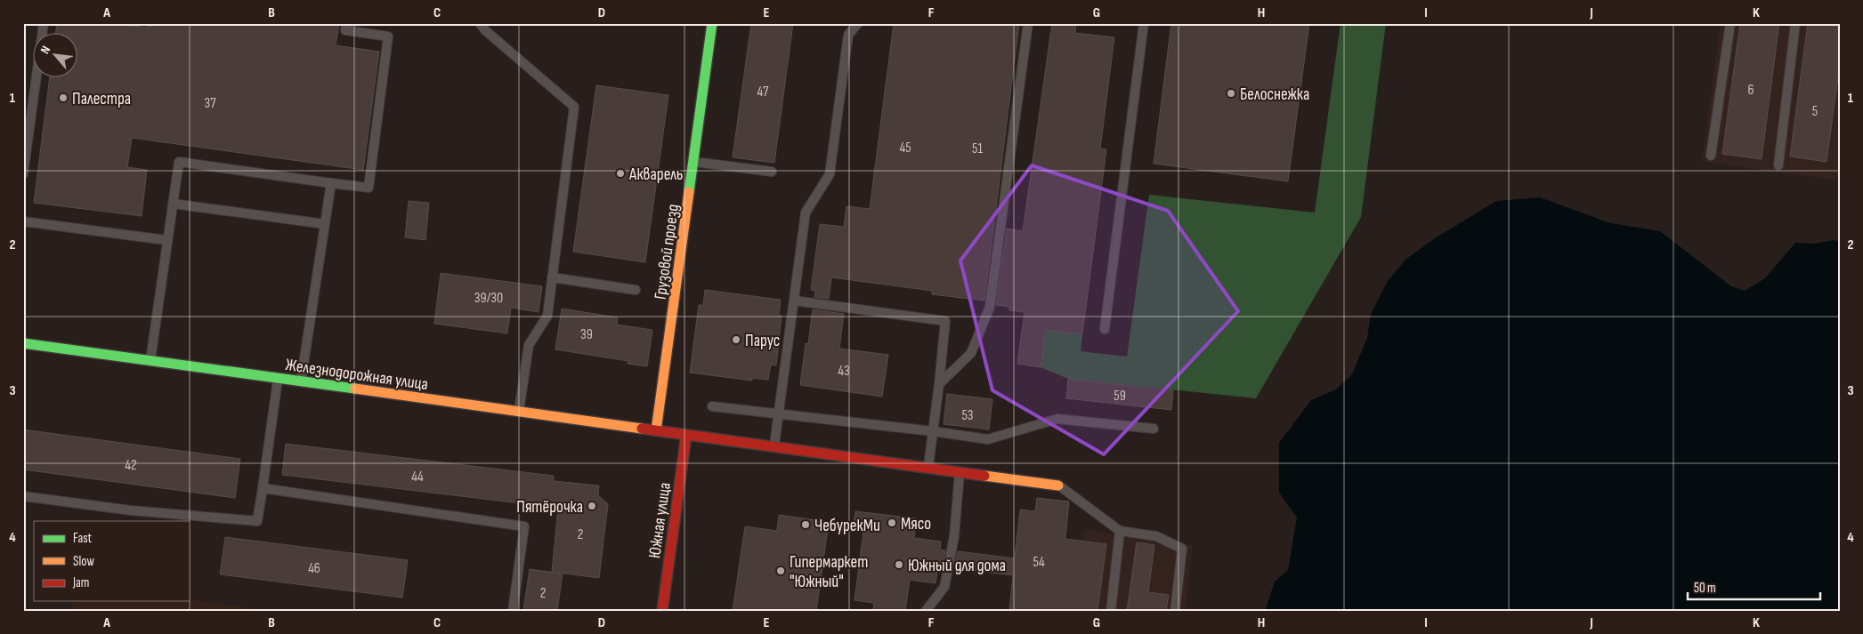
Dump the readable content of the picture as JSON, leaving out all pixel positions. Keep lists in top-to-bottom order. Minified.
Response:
{"streets":{"main road":["Грузовой проезд","Железнодорожная улица","Южная улица"]},"crossings":[["Грузовой проезд","Железнодорожная улица"],["Железнодорожная улица","Южная улица"]],"places":["Белоснежка","Палестра","Акварель","Парус","Пятёрочка","Мясо","ЧебурекМи","Южный для дома","Гипермаркет \"Южный\""],"house_numbers":["6","47","37","5","45","51","39/30","39","43","59","53","42","44","2","54","46","2"],"legend":["Fast","Slow","Jam"],"scale_bar":"50 m","north":"top left","grid":{"columns":["A","B","C","D","E","F","G","H","I","J","K"],"rows":["1","2","3","4"]}}
